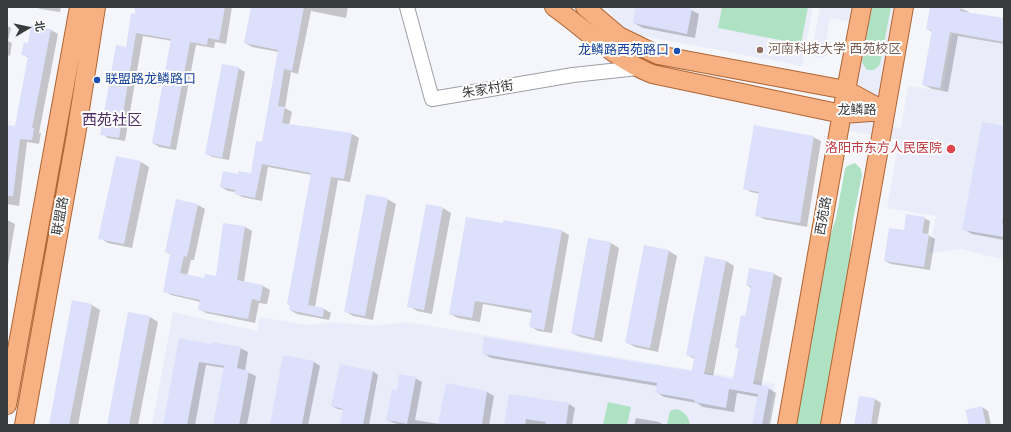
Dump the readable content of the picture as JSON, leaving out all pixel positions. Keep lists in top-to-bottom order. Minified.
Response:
{"streets":{"main road":["龙鳞路","联盟路","西苑路"],"street":["朱家村街"]},"crossings":[["朱家村街","龙鳞路"],["龙鳞路","西苑路"]],"districts":["西苑社区"],"places":["河南科技大学 西苑校区","龙鳞路西苑路口","联盟路龙鳞路口","洛阳市东方人民医院"],"north":"right"}
